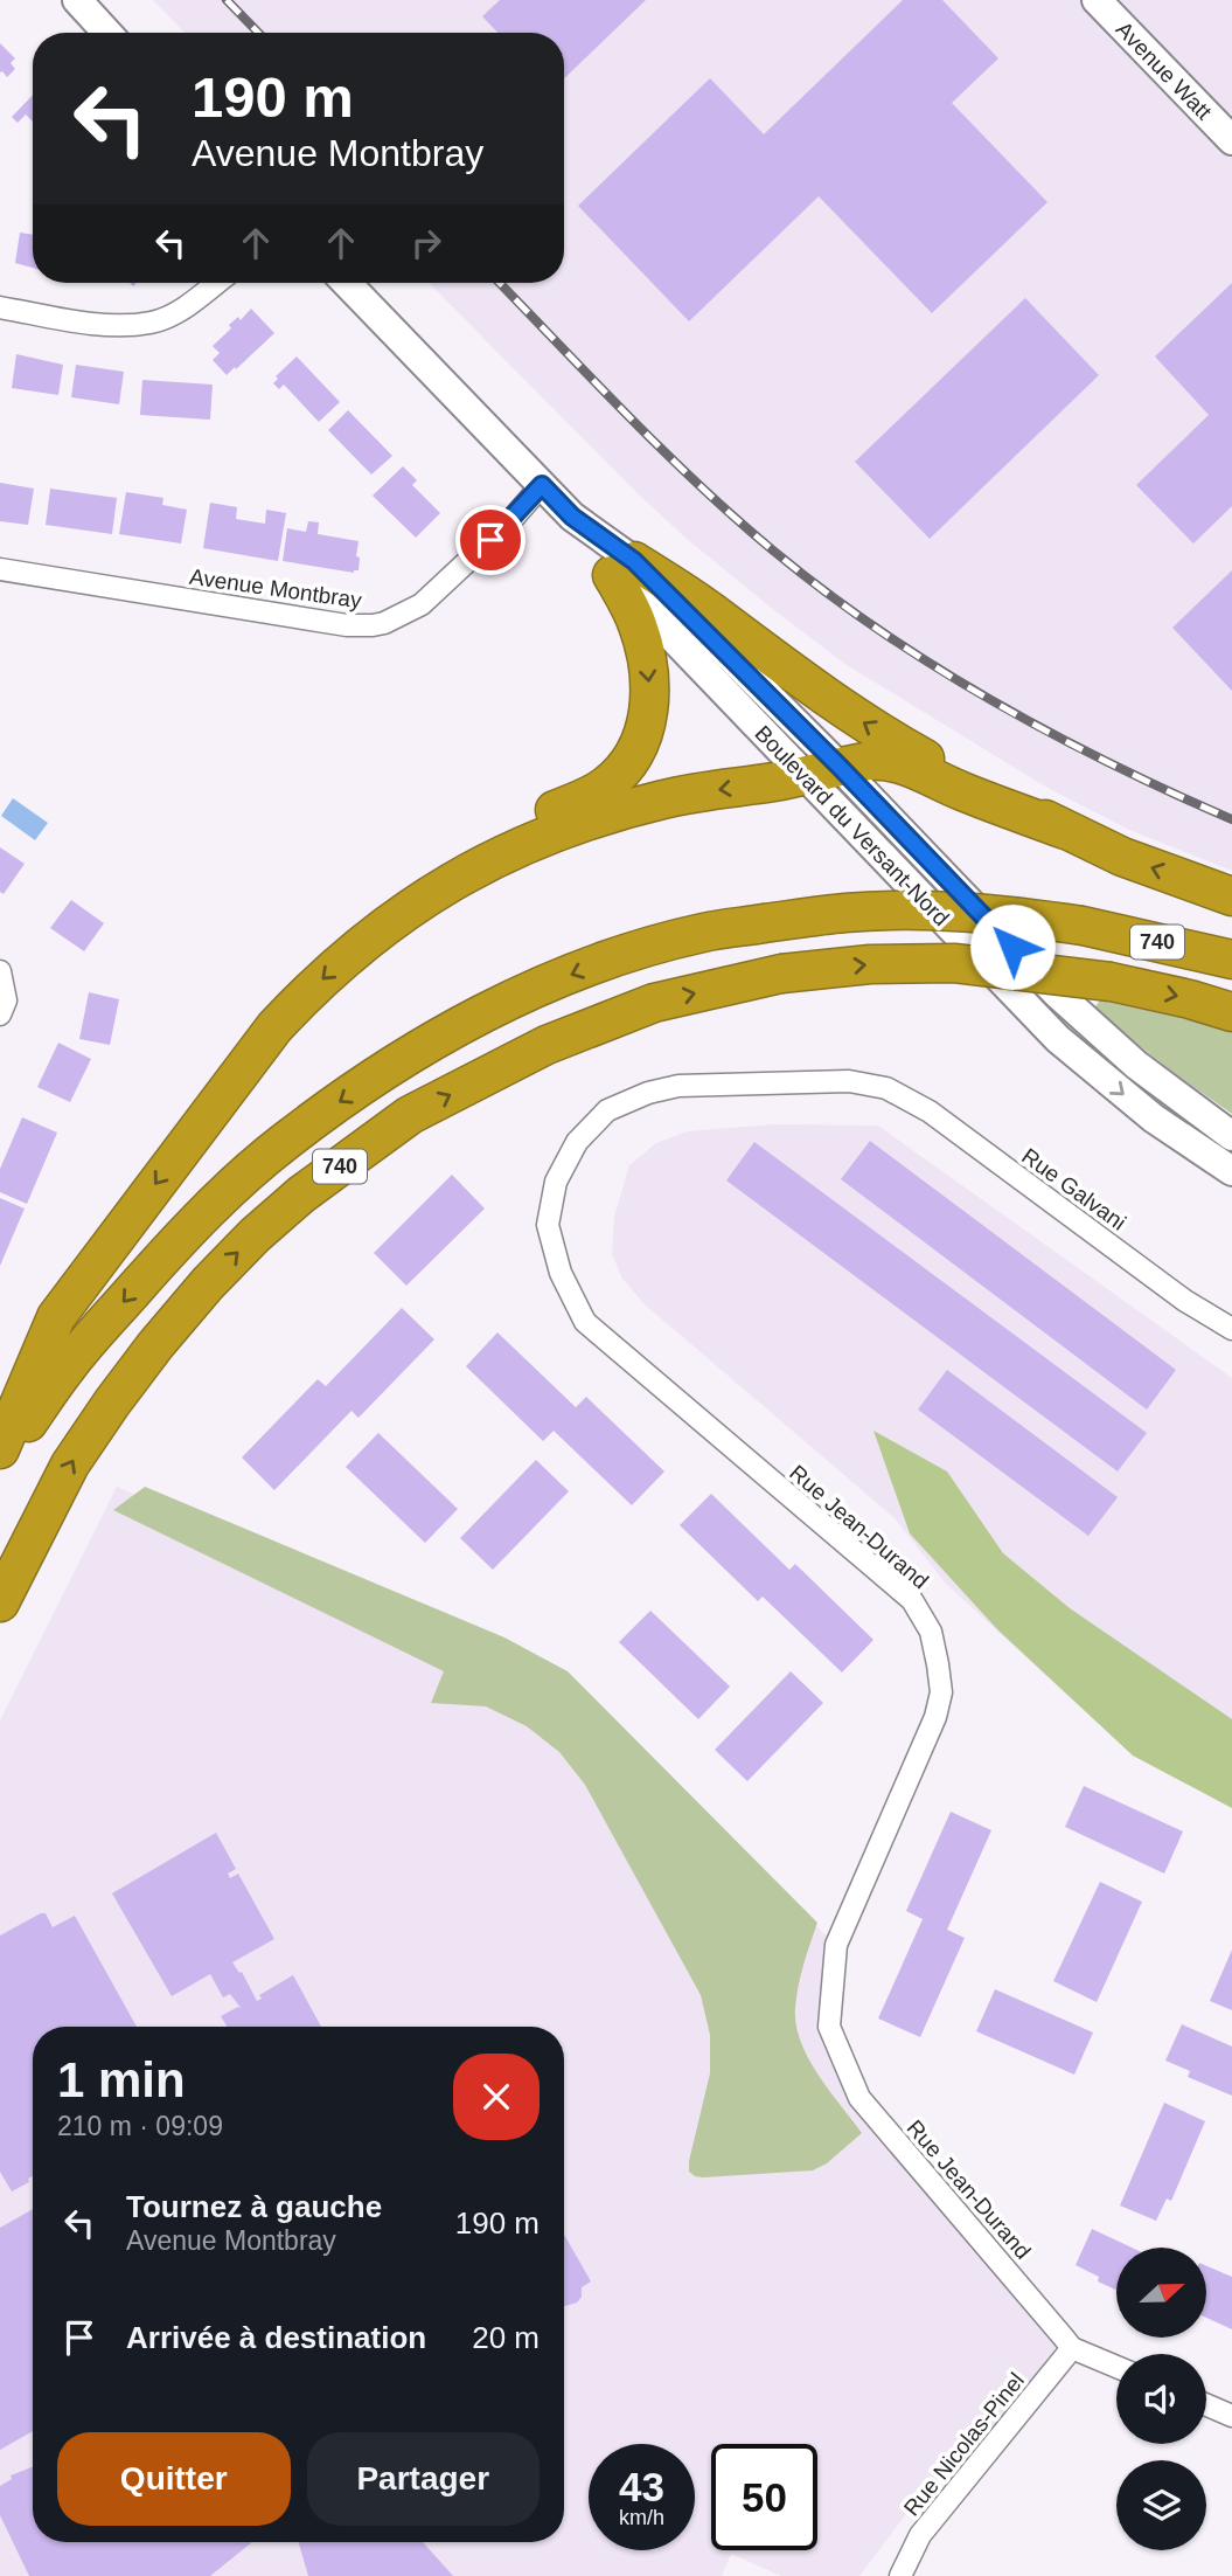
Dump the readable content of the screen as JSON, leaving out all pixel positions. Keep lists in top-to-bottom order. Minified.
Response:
{"streets":{"highway":["740"],"street":["Avenue Watt","Avenue Montbray","Boulevard du Versant-Nord","Rue Galvani","Rue Jean-Durand","Rue Nicolas-Pinel"]},"crossings":[["Avenue Montbray","Boulevard du Versant-Nord"],["Rue Galvani","Rue Jean-Durand"],["Rue Jean-Durand","Rue Nicolas-Pinel"]],"north":"right","page":{"turn":["190 m","Avenue Montbray"],"heading":["1 min","210 m · 09:09"],"list":[{"name":"Tournez à gauche","note":"Avenue Montbray","value":"190 m"},{"name":"Arrivée à destination","value":"20 m"}],"buttons":["Quitter","Partager"],"speed":"43 km/h","limit":"50"}}
